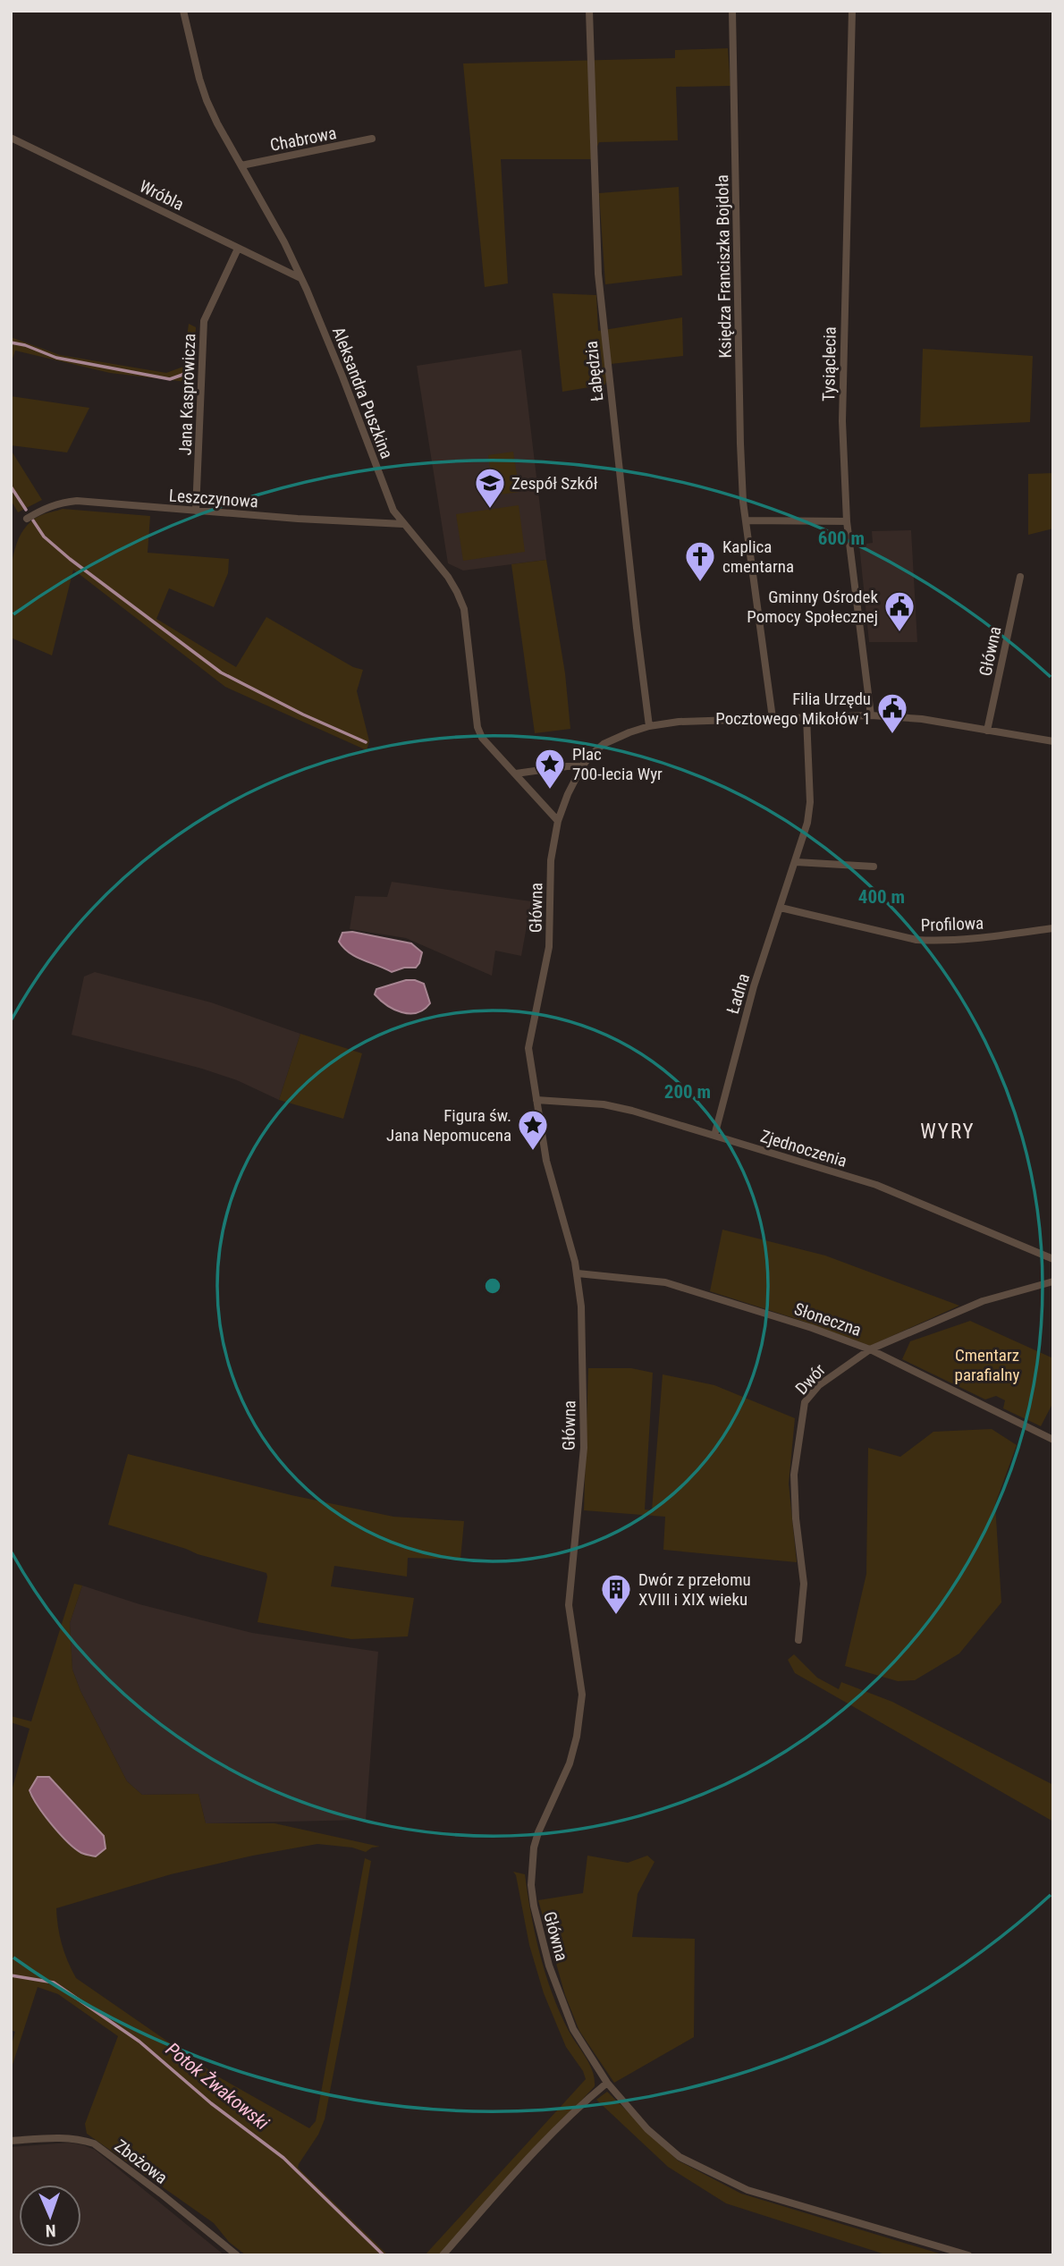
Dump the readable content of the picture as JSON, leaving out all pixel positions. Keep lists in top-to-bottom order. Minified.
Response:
{"streets":{"street":["Chabrowa","Wróbla","Księdza Franciszka Bojdoła","Tysiąclecia","Łabędzia","Aleksandra Puszkina","Jana Kasprowicza","Leszczynowa","Główna","Profilowa","Ładna","Zjednoczenia","Słoneczna","Dwór","Zbożowa"]},"crossings":[["Chabrowa","Aleksandra Puszkina"],["Wróbla","Aleksandra Puszkina"],["Wróbla","Jana Kasprowicza"],["Księdza Franciszka Bojdoła","Główna"],["Tysiąclecia","Główna"],["Łabędzia","Główna"],["Aleksandra Puszkina","Leszczynowa"],["Aleksandra Puszkina","Główna"],["Jana Kasprowicza","Leszczynowa"],["Główna","Ładna"],["Główna","Zjednoczenia"],["Główna","Słoneczna"],["Profilowa","Ładna"],["Ładna","Zjednoczenia"],["Słoneczna","Dwór"]],"districts":["WYRY"],"water":["Potok Żwakowski"],"parks":["Cmentarz parafialny"],"places":{"school or university":["Zespół Szkół"],"church":["Kaplica cmentarna"],"public building":["Gminny Ośrodek Pomocy Społecznej","Filia Urzędu Pocztowego Mikołów 1"],"place":["Plac 700-lecia Wyr","Figura św. Jana Nepomucena"],"building":["Dwór z przełomu XVIII i XIX wieku"]},"north":"bottom","rings":["600 m","400 m","200 m"]}
